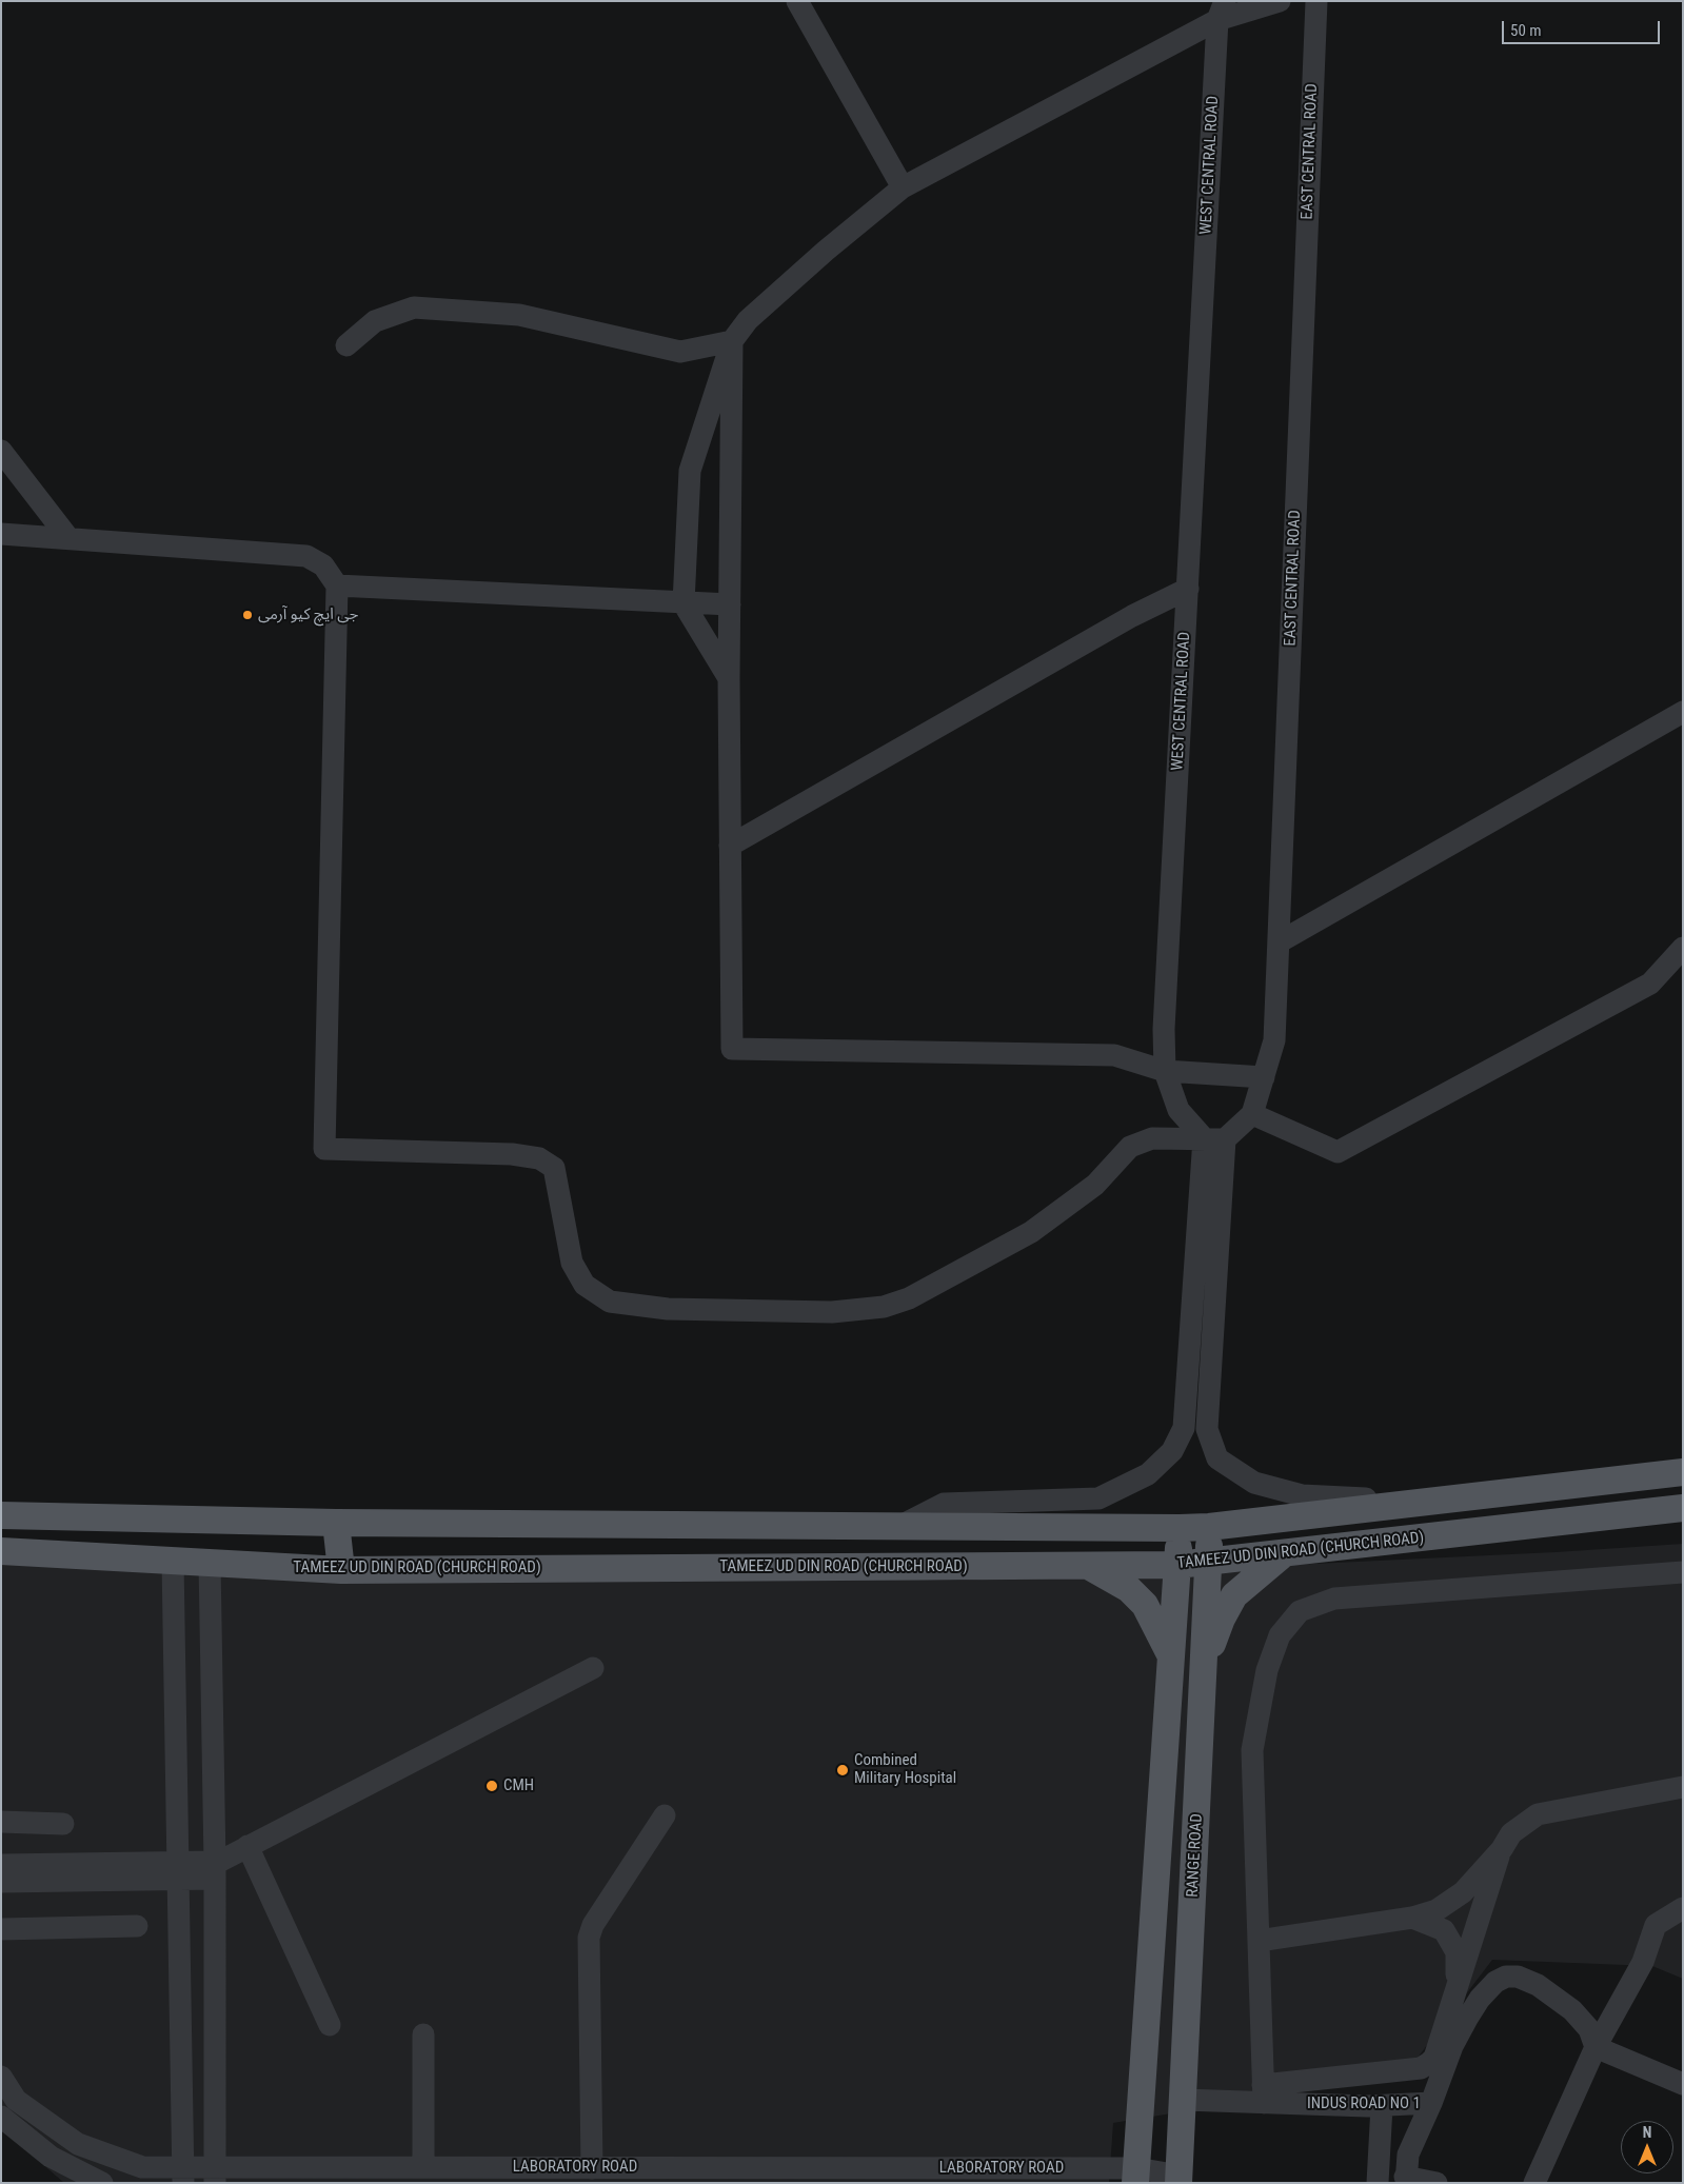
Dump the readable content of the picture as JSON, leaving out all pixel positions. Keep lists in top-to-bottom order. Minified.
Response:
{"streets":{"main road":["TAMEEZ UD DIN ROAD (CHURCH ROAD)","RANGE ROAD"],"street":["EAST CENTRAL ROAD","WEST CENTRAL ROAD","INDUS ROAD NO 1","LABORATORY ROAD"]},"crossings":[["EAST CENTRAL ROAD","WEST CENTRAL ROAD"],["TAMEEZ UD DIN ROAD (CHURCH ROAD)","RANGE ROAD"],["RANGE ROAD","INDUS ROAD NO 1"],["RANGE ROAD","LABORATORY ROAD"]],"places":["جی ایچ کیو آرمی","Combined Military Hospital","CMH"],"scale_bar":"50 m","north":"top"}
